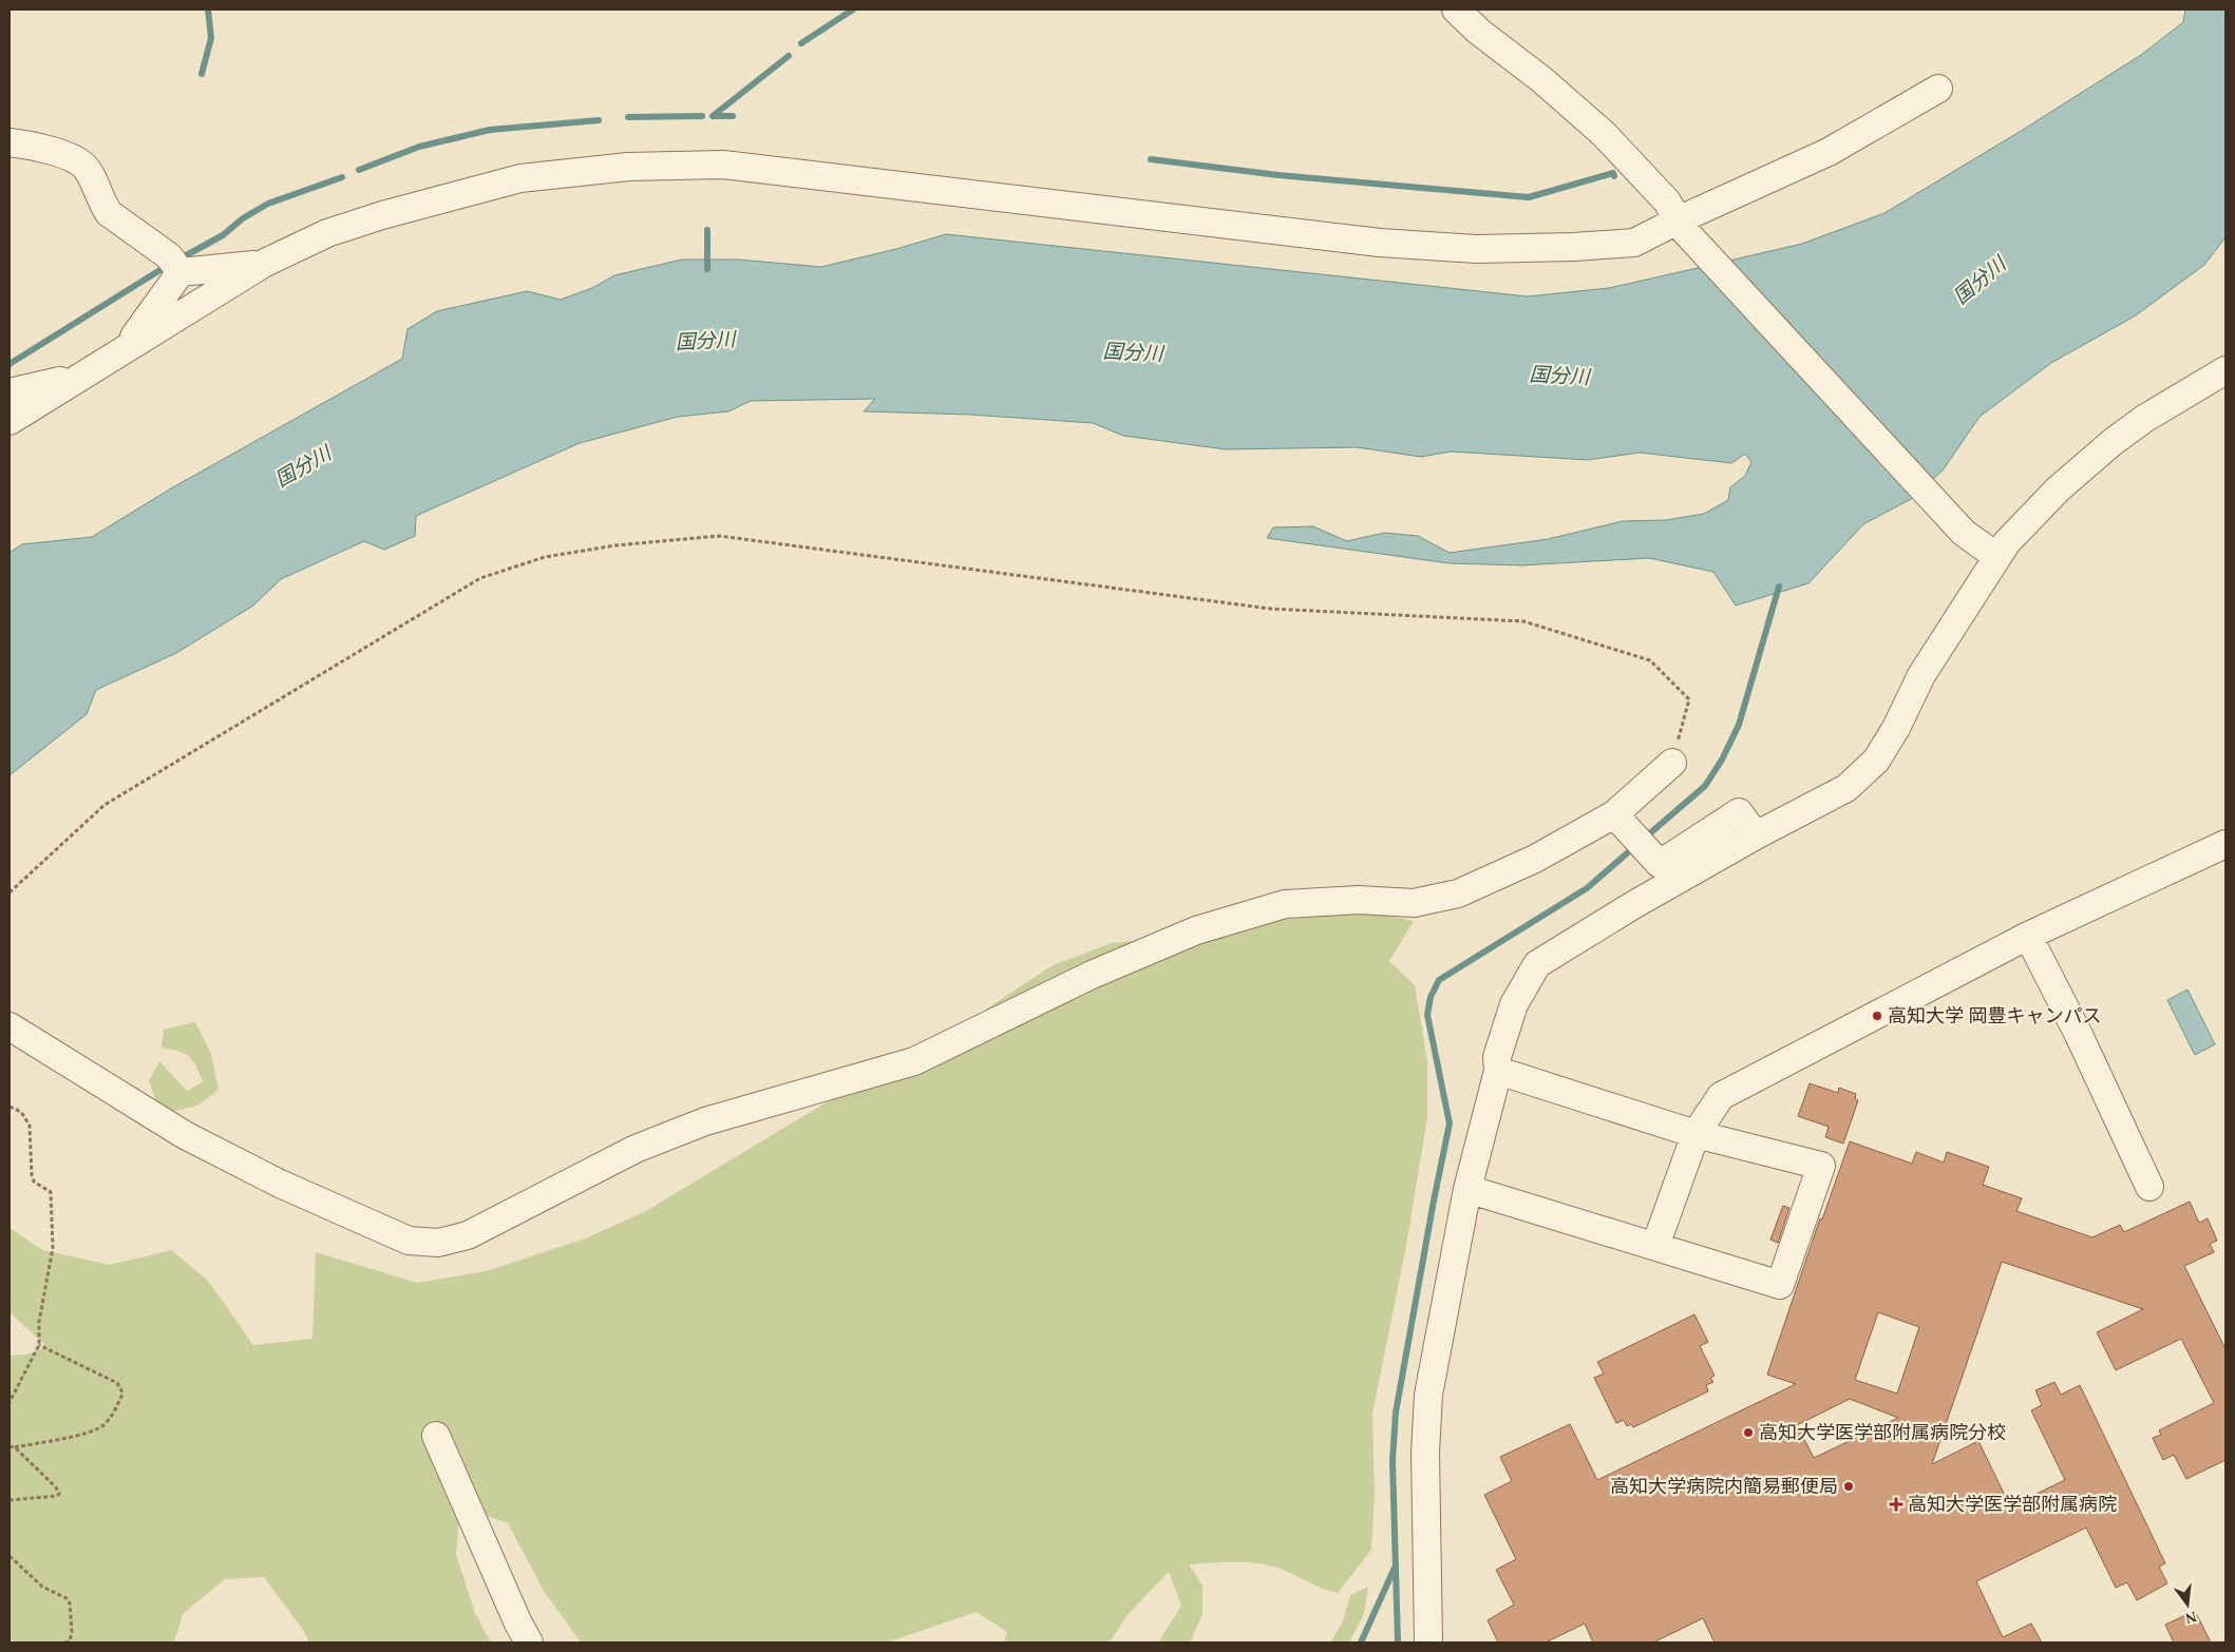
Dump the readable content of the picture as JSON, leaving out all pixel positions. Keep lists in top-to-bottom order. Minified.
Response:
{"water":["国分川"],"places":{"other":["高知大学 岡豊キャンパス","高知大学医学部附属病院分校","高知大学病院内簡易郵便局"],"health":["高知大学医学部附属病院"]},"north":"bottom"}
